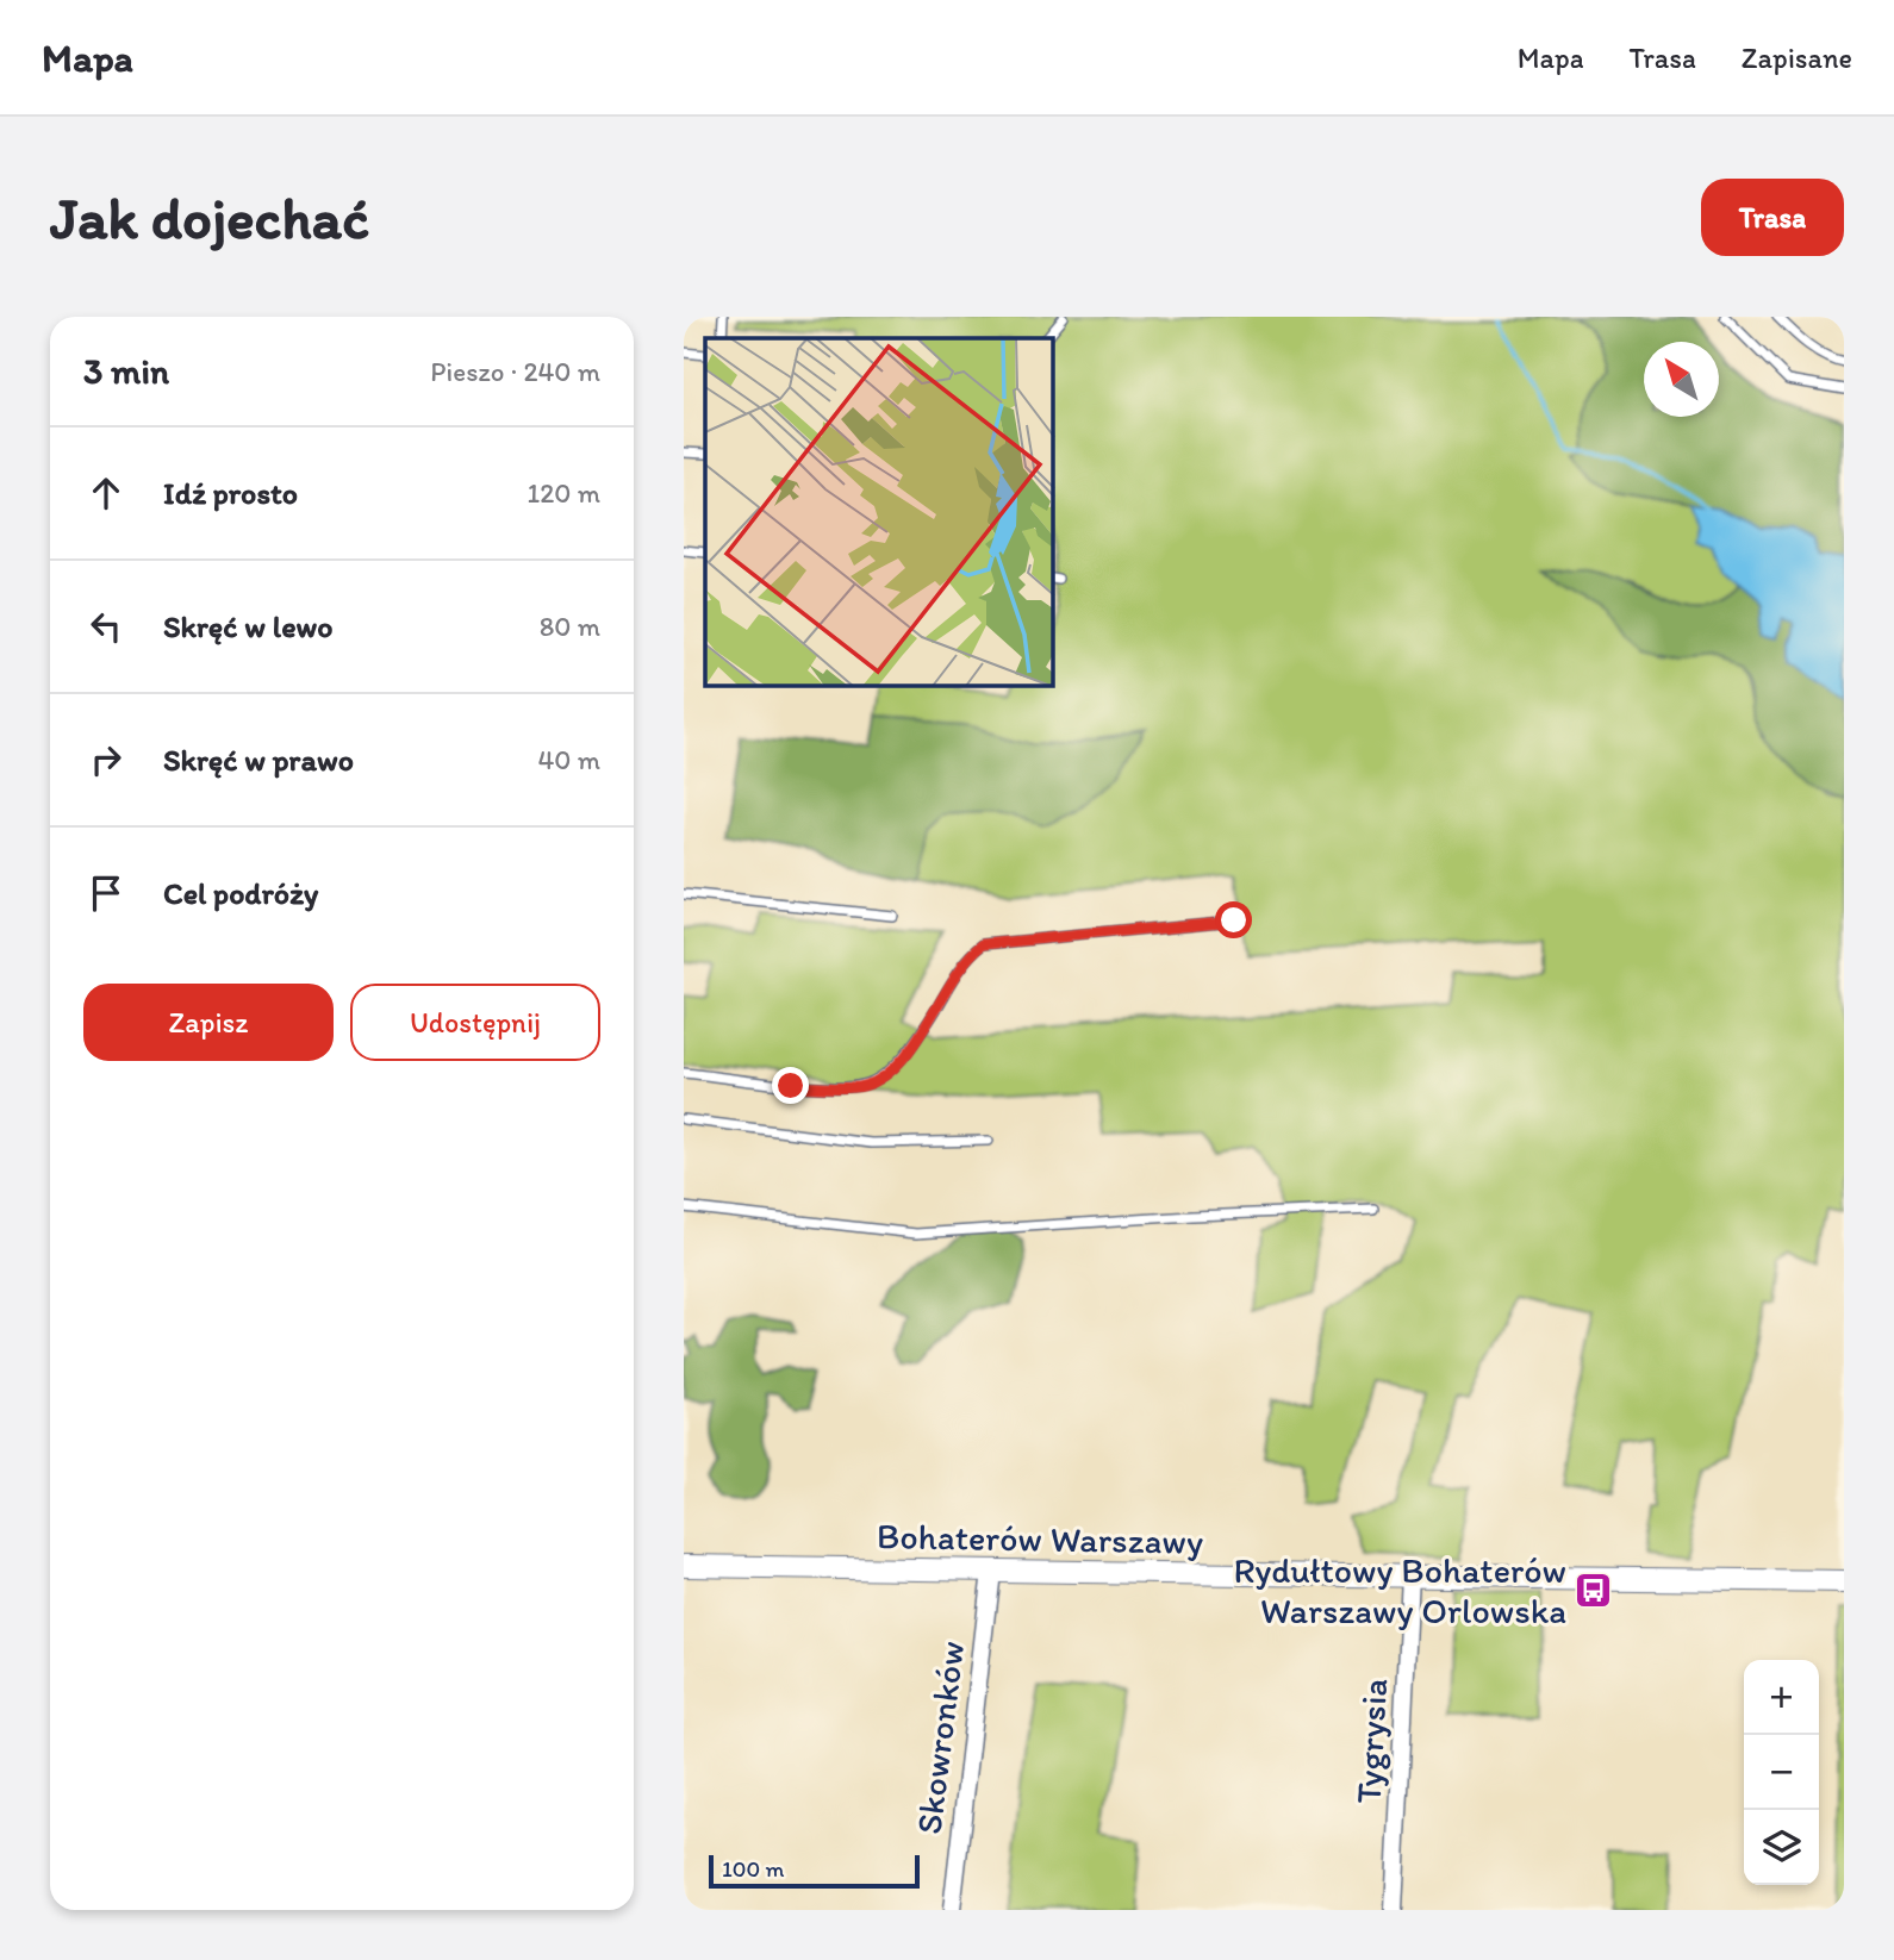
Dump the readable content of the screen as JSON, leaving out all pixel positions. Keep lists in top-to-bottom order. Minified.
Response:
{"streets":{"street":["Bohaterów Warszawy","Skowronków","Tygrysia"]},"crossings":[["Bohaterów Warszawy","Skowronków"],["Bohaterów Warszawy","Tygrysia"]],"places":{"bus stop":["Rydułtowy Bohaterów Warszawy Orlowska"]},"scale_bar":"100 m","north":"top left","page":{"header":"Mapa","nav":["Mapa","Trasa","Zapisane"],"buttons":["Trasa",["Zapisz","Udostępnij"]],"title":"Jak dojechać","heading":["3 min","Pieszo · 240 m"],"list":[["Idź prosto","120 m"],["Skręć w lewo","80 m"],["Skręć w prawo","40 m"],"Cel podróży"],"map_buttons":["+","−"],"scale":"100 m"}}
